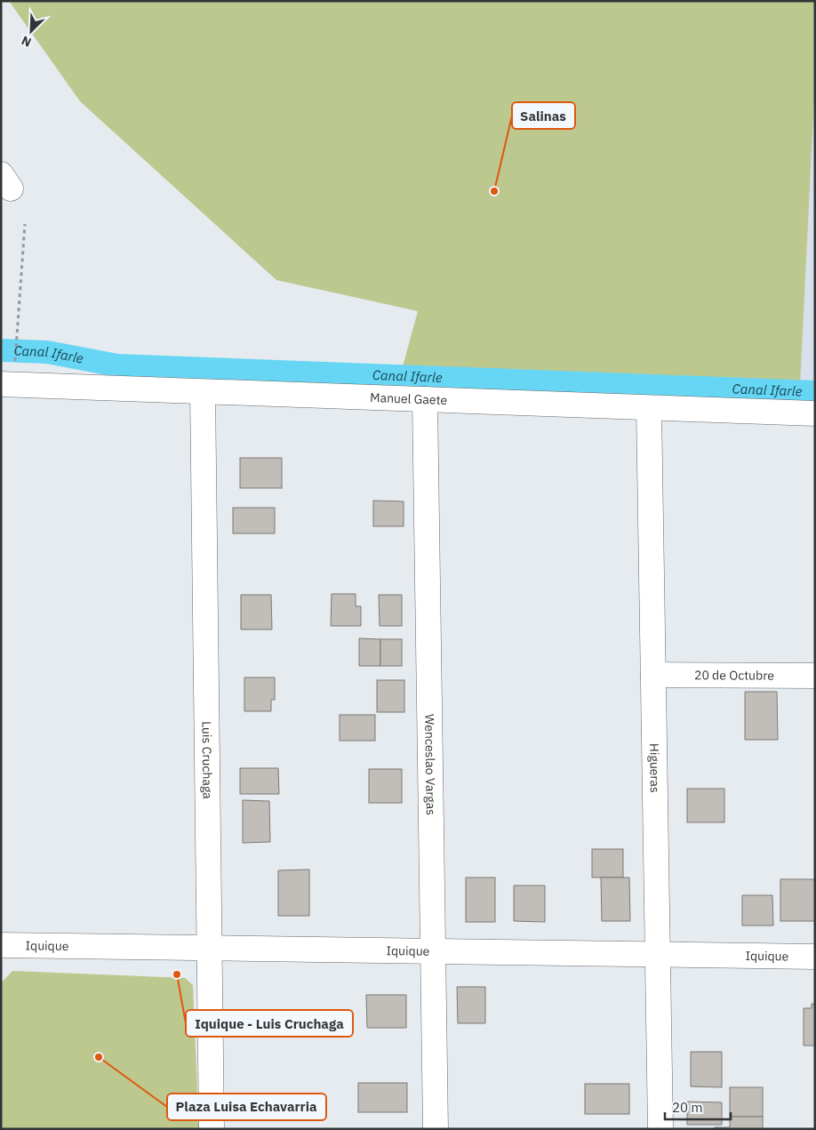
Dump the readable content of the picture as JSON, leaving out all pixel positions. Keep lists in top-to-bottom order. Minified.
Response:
{"streets":{"street":["Manuel Gaete","20 de Octubre","Luis Cruchaga","Wenceslao Vargas","Higueras","Iquique"]},"crossings":[["Manuel Gaete","Luis Cruchaga"],["Manuel Gaete","Wenceslao Vargas"],["Manuel Gaete","Higueras"],["20 de Octubre","Higueras"],["Luis Cruchaga","Iquique"],["Wenceslao Vargas","Iquique"],["Higueras","Iquique"]],"water":["Canal Ifarle"],"places":["Salinas","Iquique - Luis Cruchaga","Plaza Luisa Echavarria"],"scale_bar":"20 m","north":"bottom left"}
